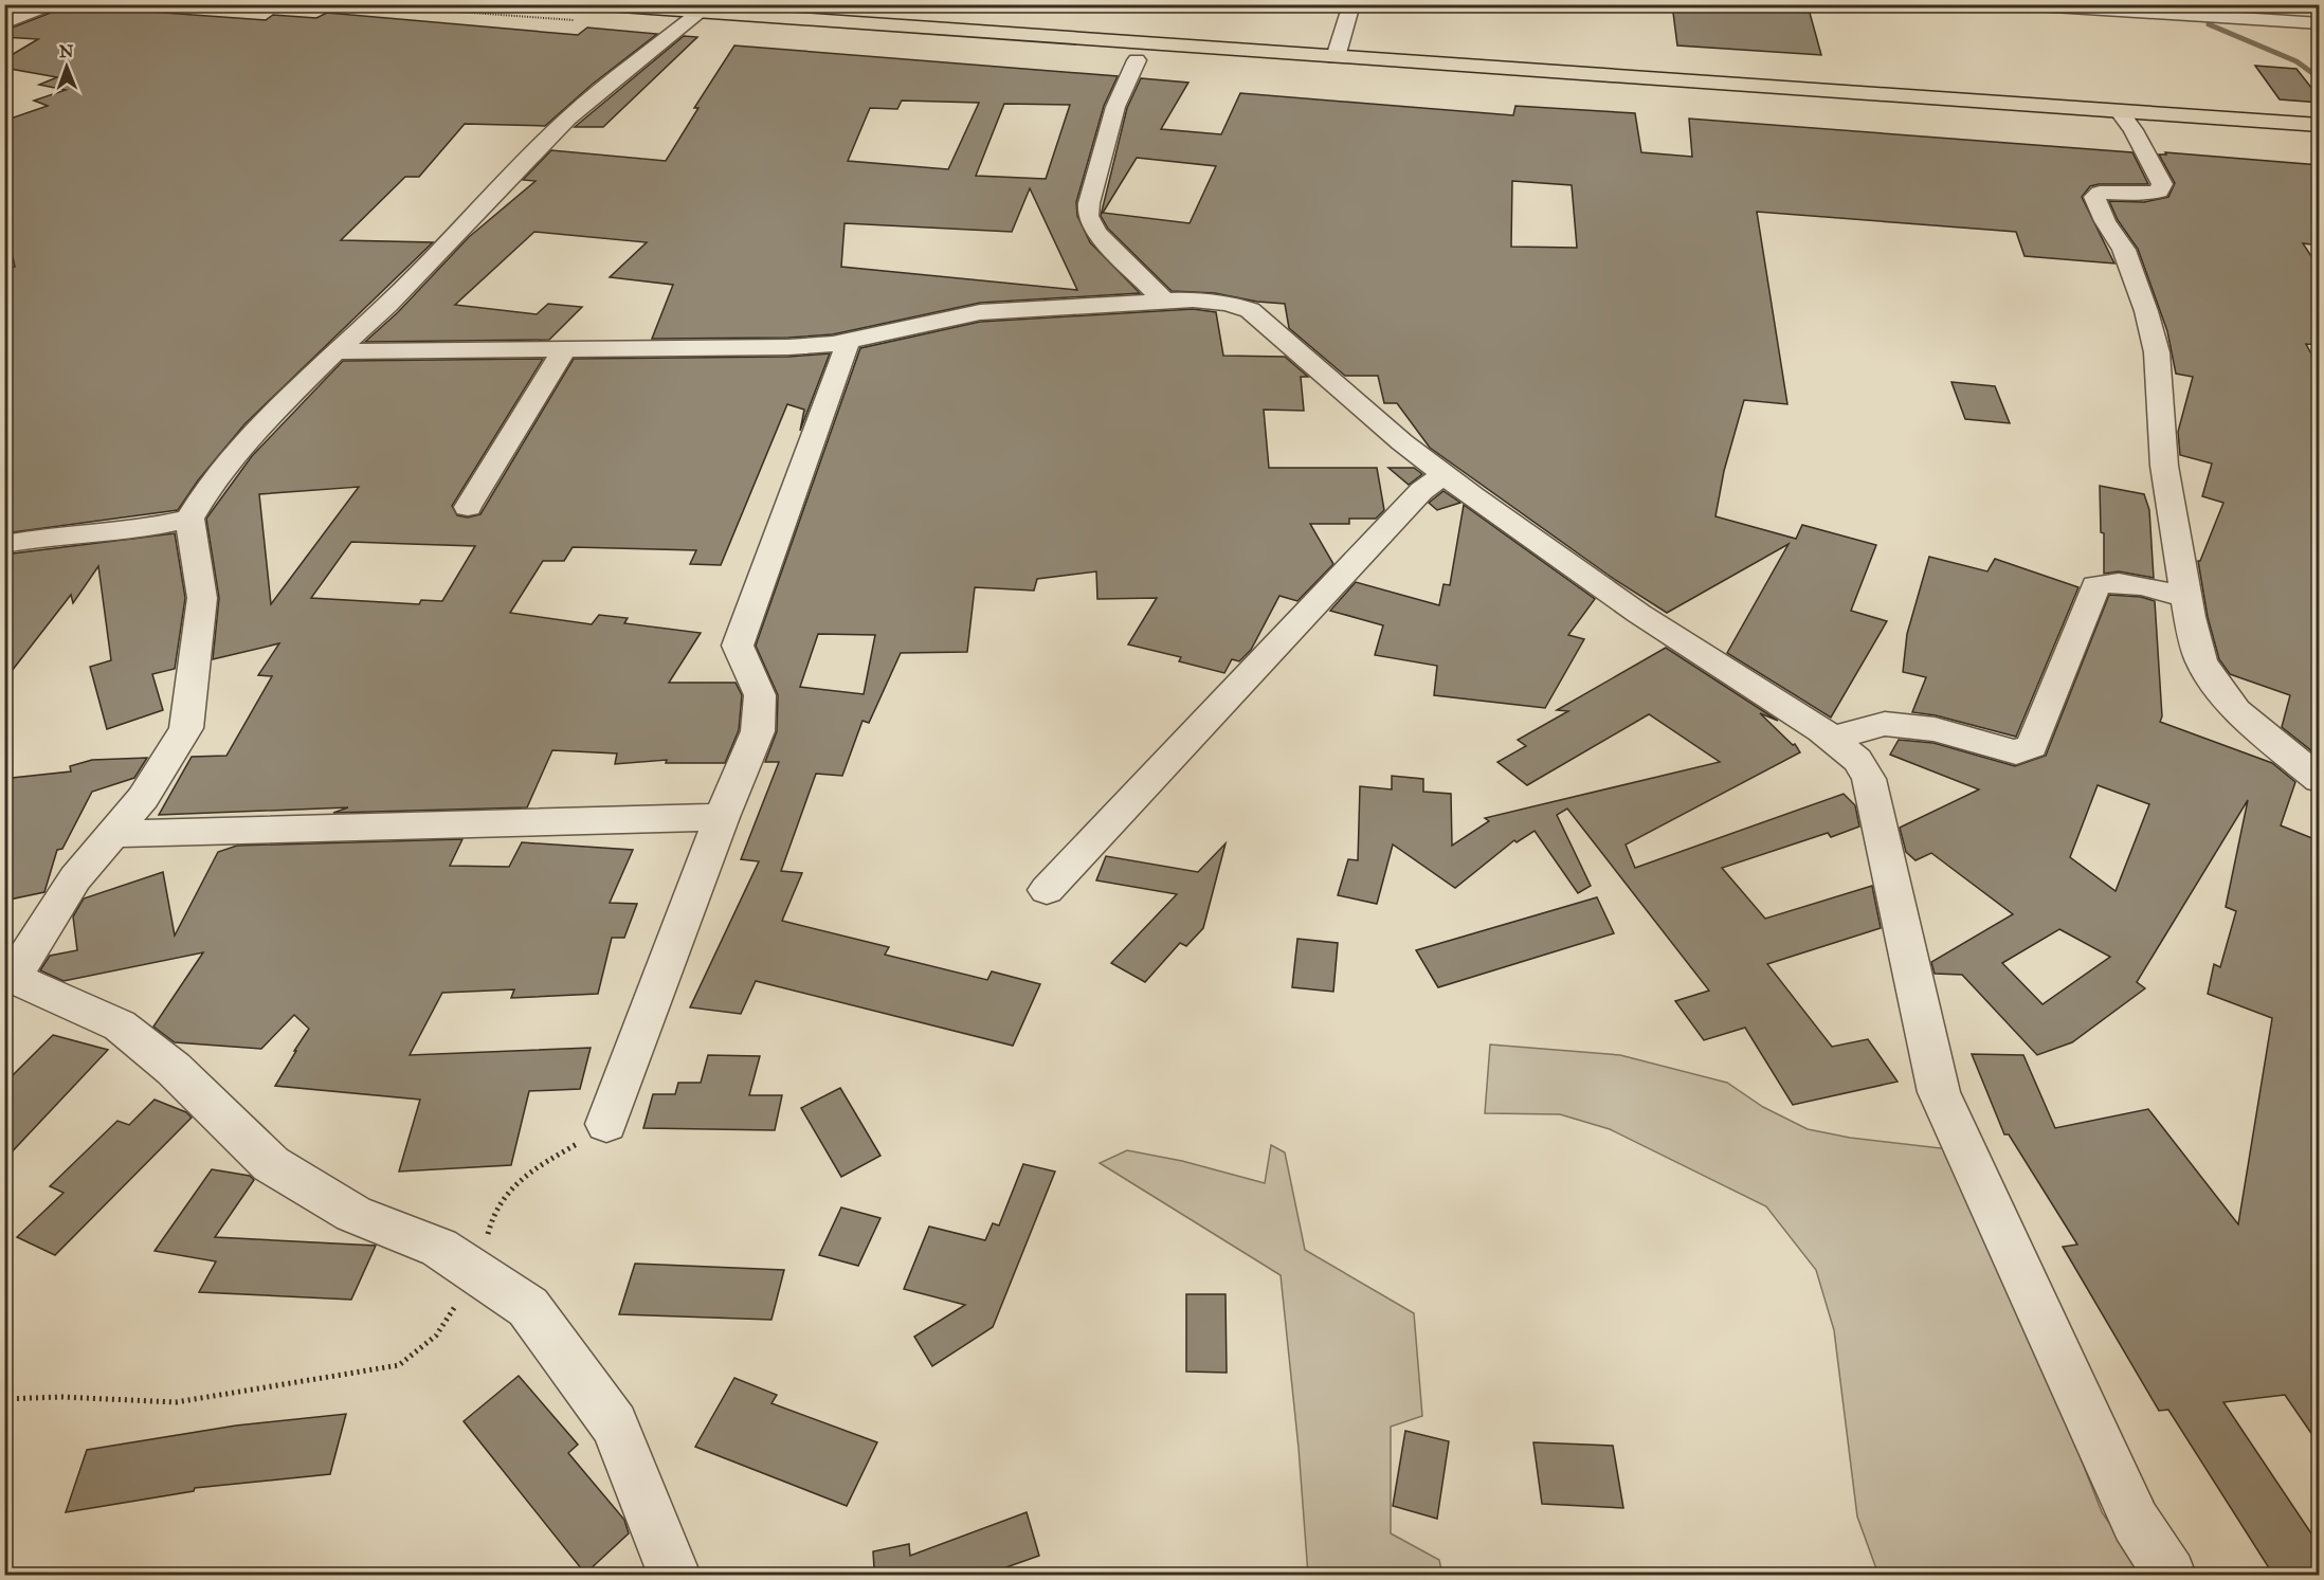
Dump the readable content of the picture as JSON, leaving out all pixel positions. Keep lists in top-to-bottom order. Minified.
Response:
{"north":"top"}
